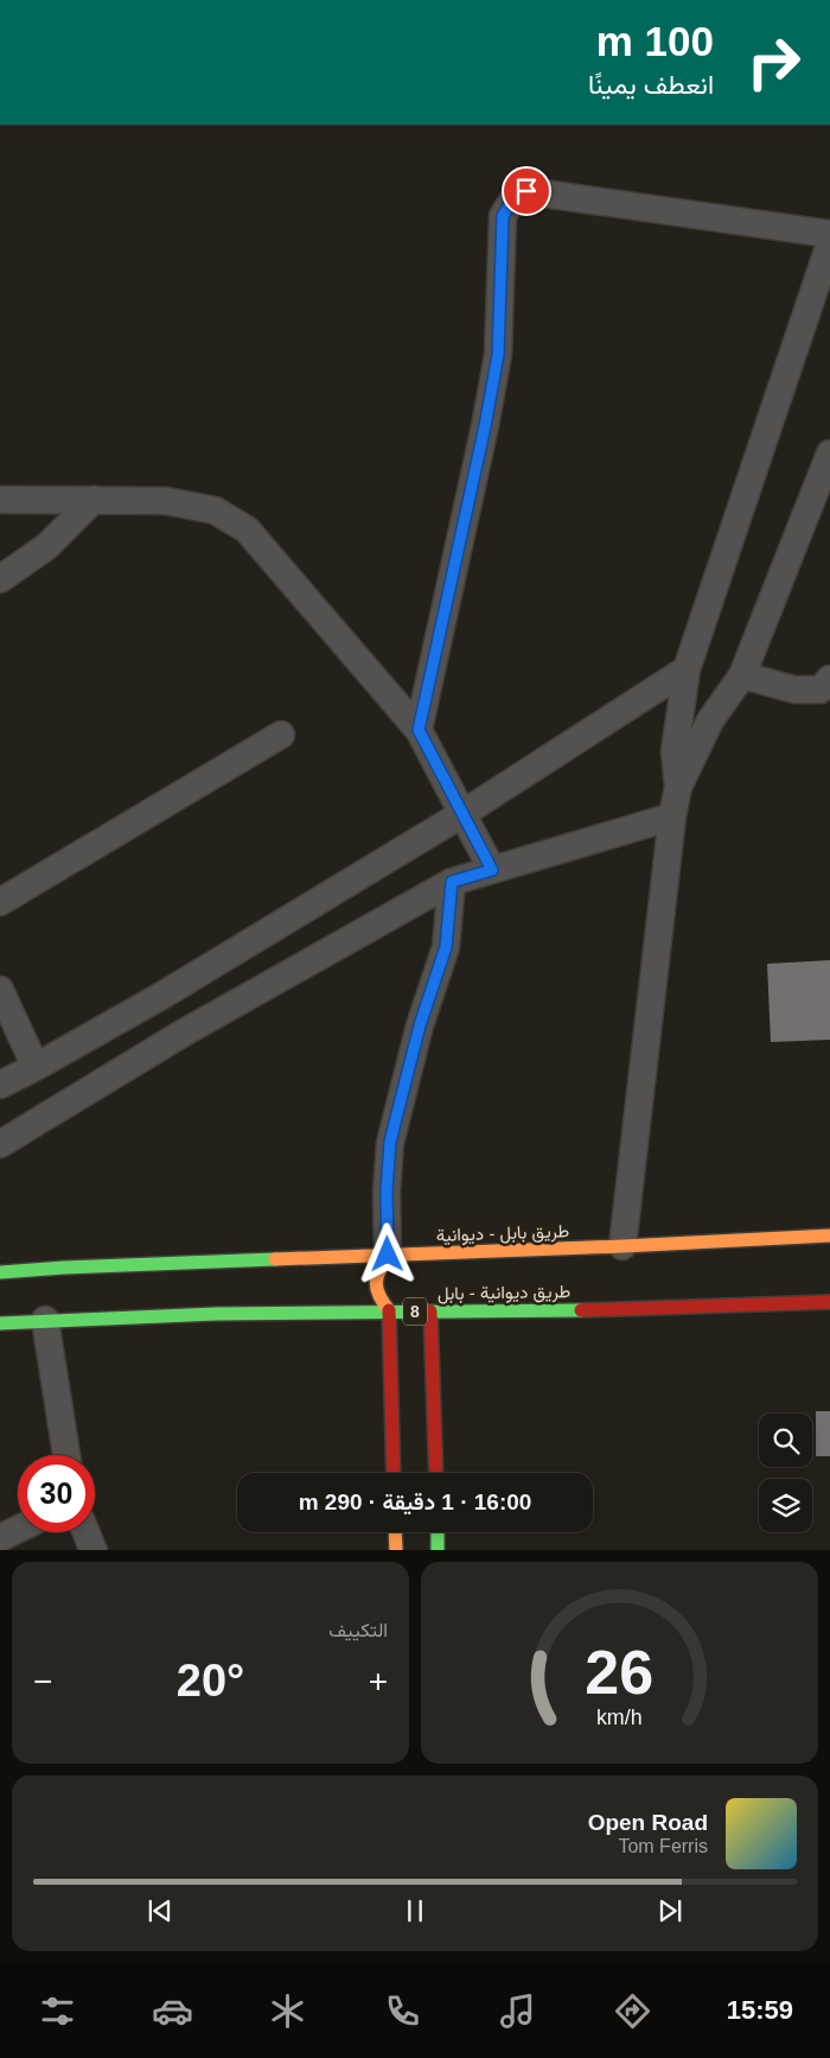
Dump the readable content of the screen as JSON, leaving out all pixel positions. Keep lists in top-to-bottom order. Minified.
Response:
{"streets":{"main road":["طريق بابل - ديوانية","طريق ديوانية - بابل","8"]},"page":{"turn":["100 m","انعطف يمينًا"],"limit":"30","trip":"16:00 · 1 دقيقة · 290 m","tile":"التكييف","heat":["−","20°","+"],"song":["Open Road","Tom Ferris"],"tabs":"15:59","gauge":["26","km/h"]}}
